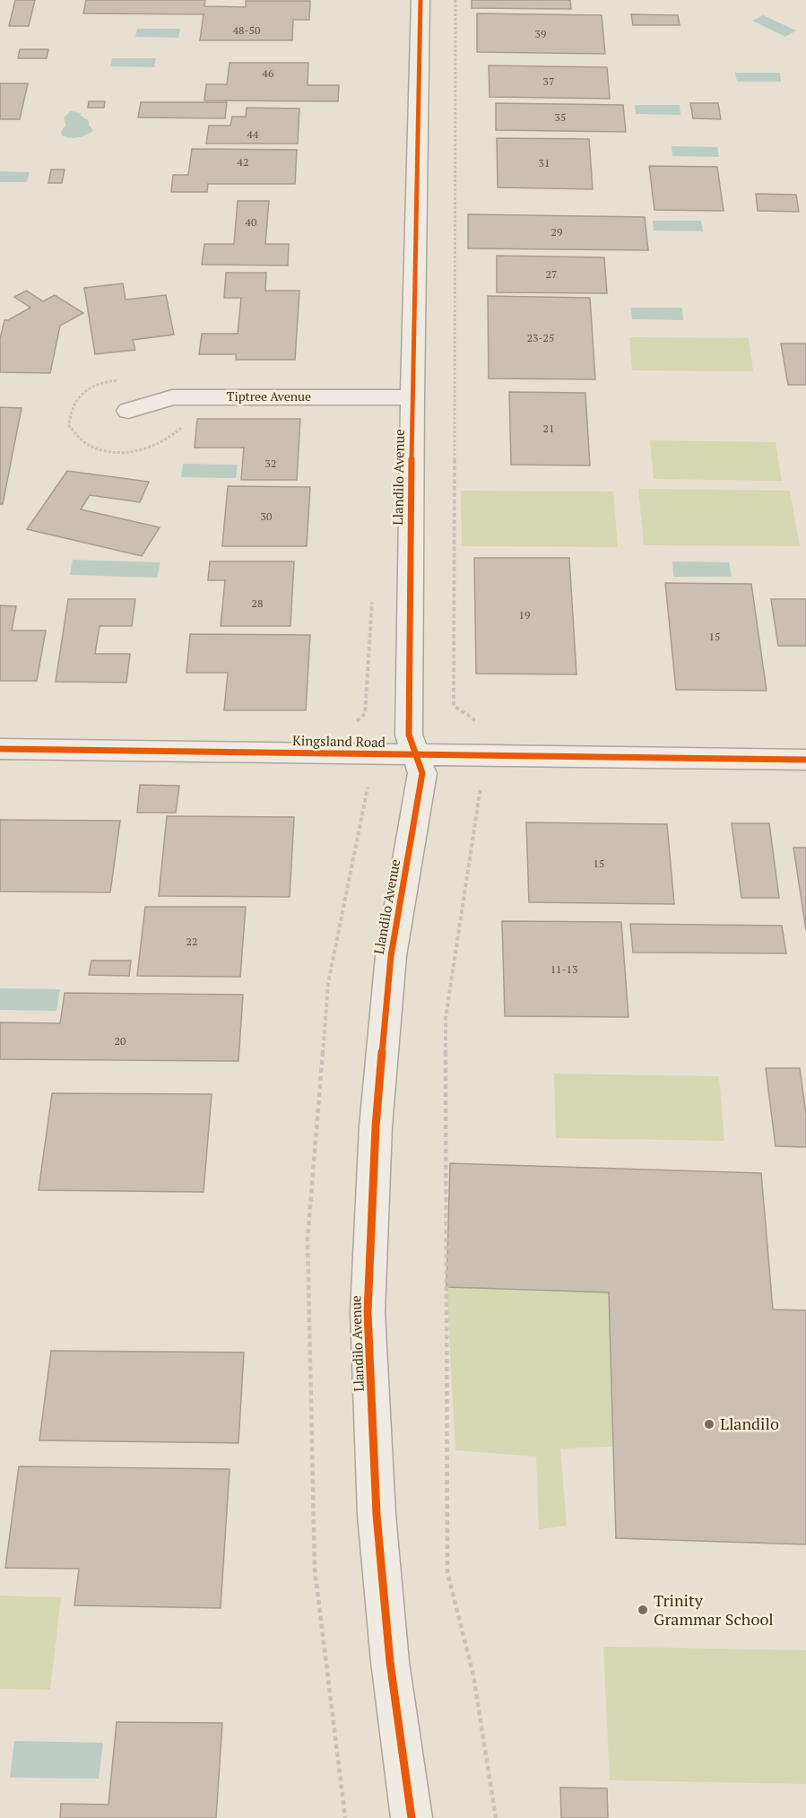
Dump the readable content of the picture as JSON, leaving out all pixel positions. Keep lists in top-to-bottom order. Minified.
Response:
{"streets":{"street":["Tiptree Avenue","Llandilo Avenue","Kingsland Road"]},"crossings":[["Tiptree Avenue","Llandilo Avenue"],["Llandilo Avenue","Kingsland Road"]],"places":["Llandilo","Trinity Grammar School"],"house_numbers":["48-50","39","46","37","35","44","42","31","40","29","27","23-25","21","32","30","28","19","15","15","22","11-13","20"]}
